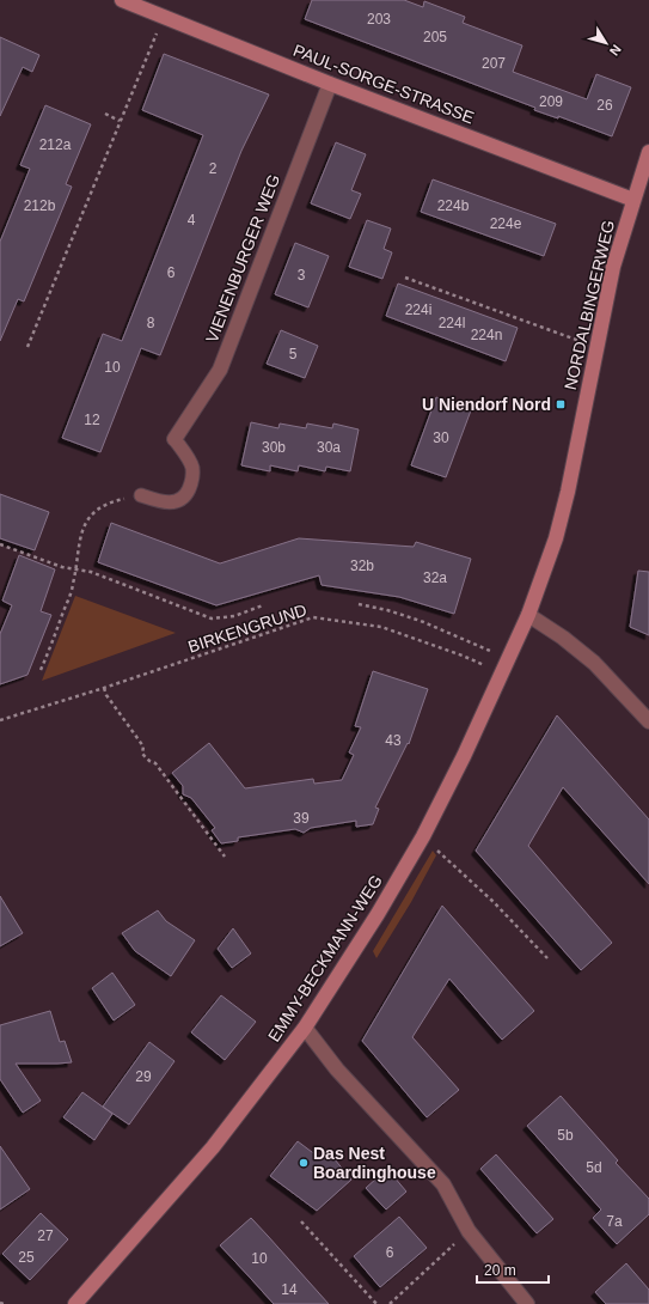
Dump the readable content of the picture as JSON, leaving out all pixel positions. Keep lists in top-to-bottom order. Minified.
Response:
{"streets":{"street":["PAUL-SORGE-STRASSE","VIENENBURGER WEG","NORDALBINGERWEG","EMMY-BECKMANN-WEG"],"path":["BIRKENGRUND"]},"crossings":[["PAUL-SORGE-STRASSE","VIENENBURGER WEG"],["PAUL-SORGE-STRASSE","NORDALBINGERWEG"],["NORDALBINGERWEG","EMMY-BECKMANN-WEG"],["BIRKENGRUND","EMMY-BECKMANN-WEG"]],"places":{"transit":["U Niendorf Nord"],"other":["Das Nest Boardinghouse"]},"house_numbers":["203","205","207","209","26","212a","2","212b","224b","4","224e","6","3","224i","8","224l","224n","5","10","12","30","30b","30a","32b","32a","43","39","29","5b","5d","7a","27","6","25","10","14"],"scale_bar":"20 m","north":"bottom right"}
